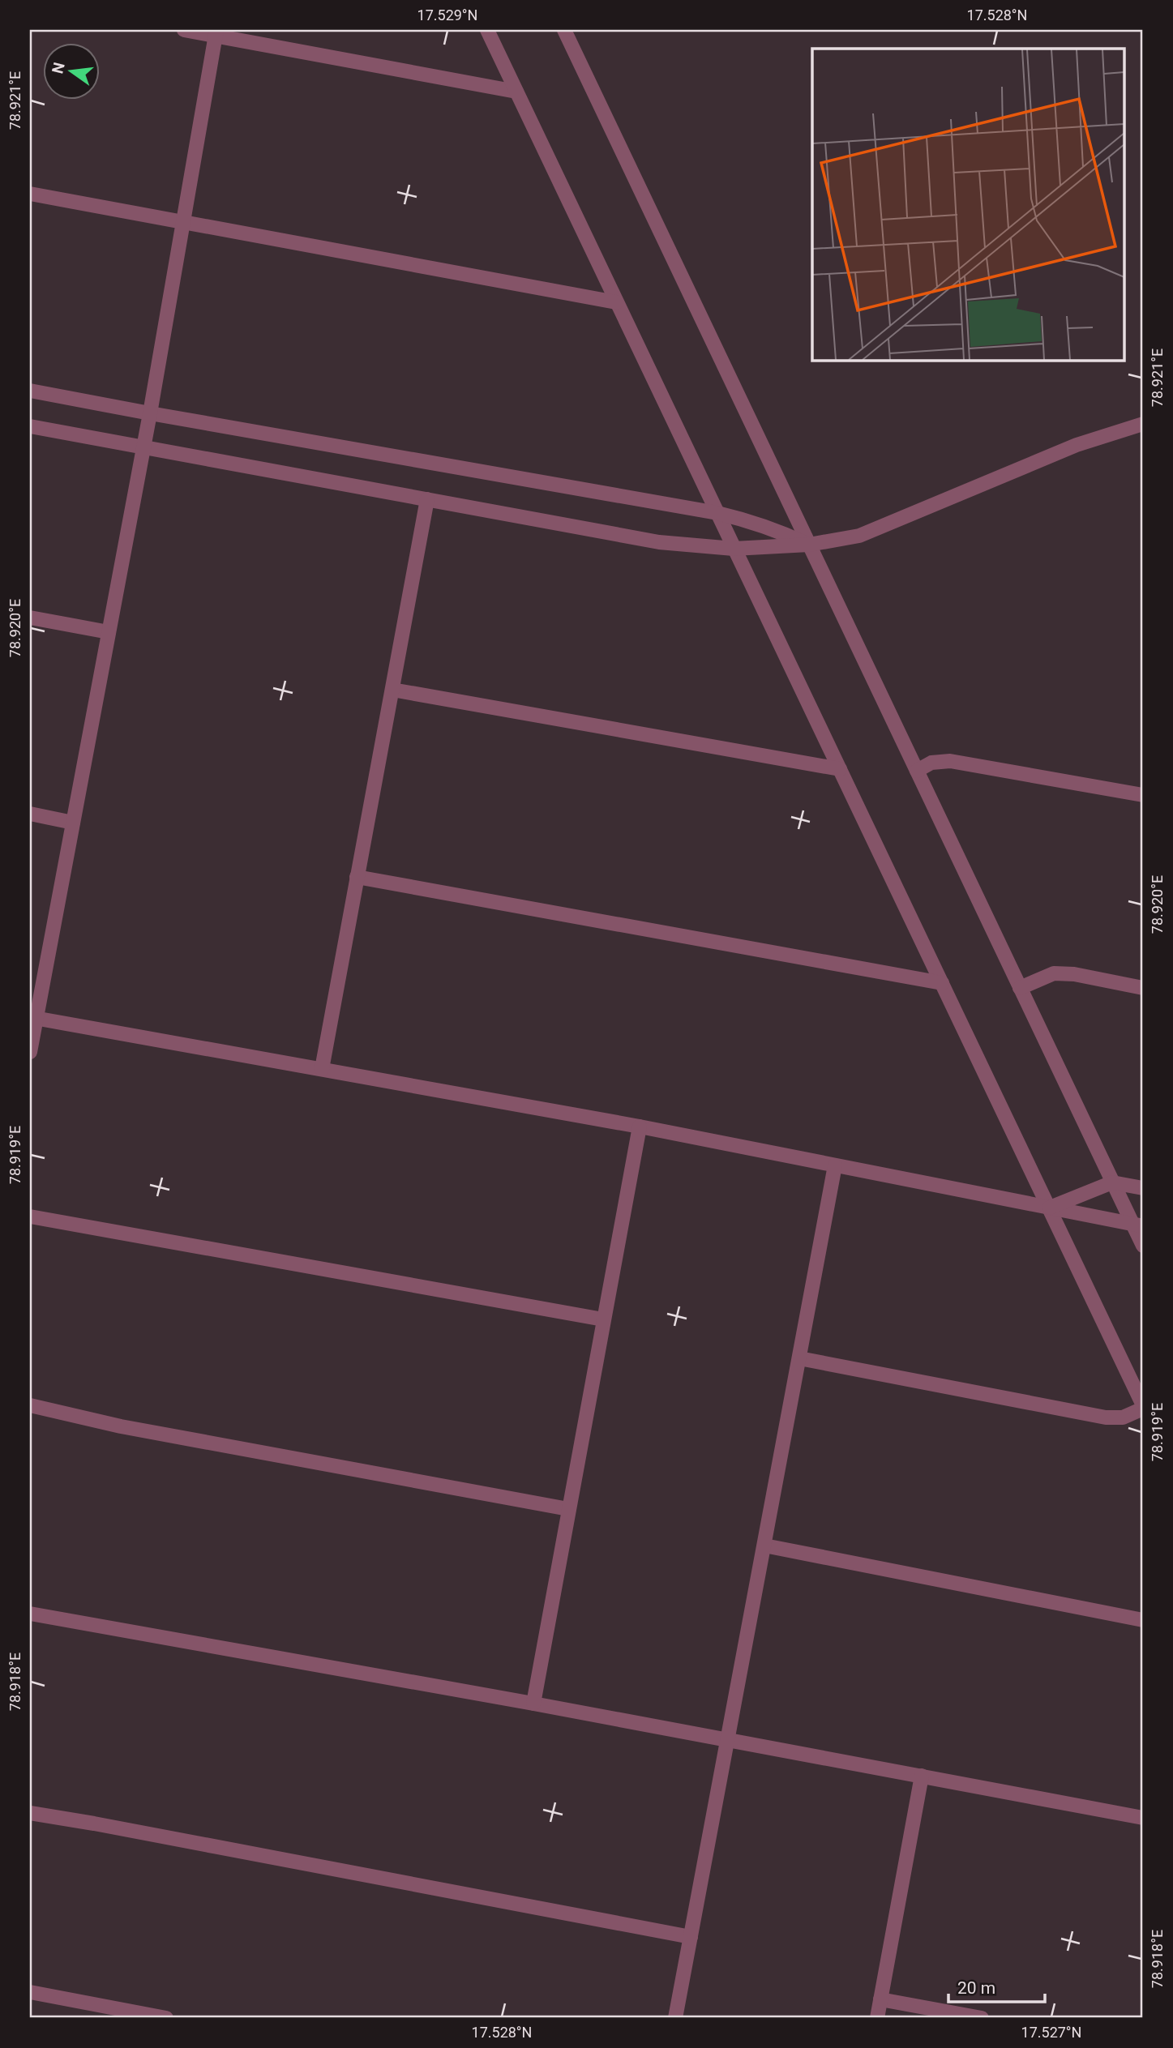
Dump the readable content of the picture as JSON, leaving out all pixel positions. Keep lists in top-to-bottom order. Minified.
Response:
{"scale_bar":"20 m","north":"left","coordinates":["17.529°N","17.528°N","78.921°E","78.920°E","78.919°E","78.918°E","17.527°N"]}
